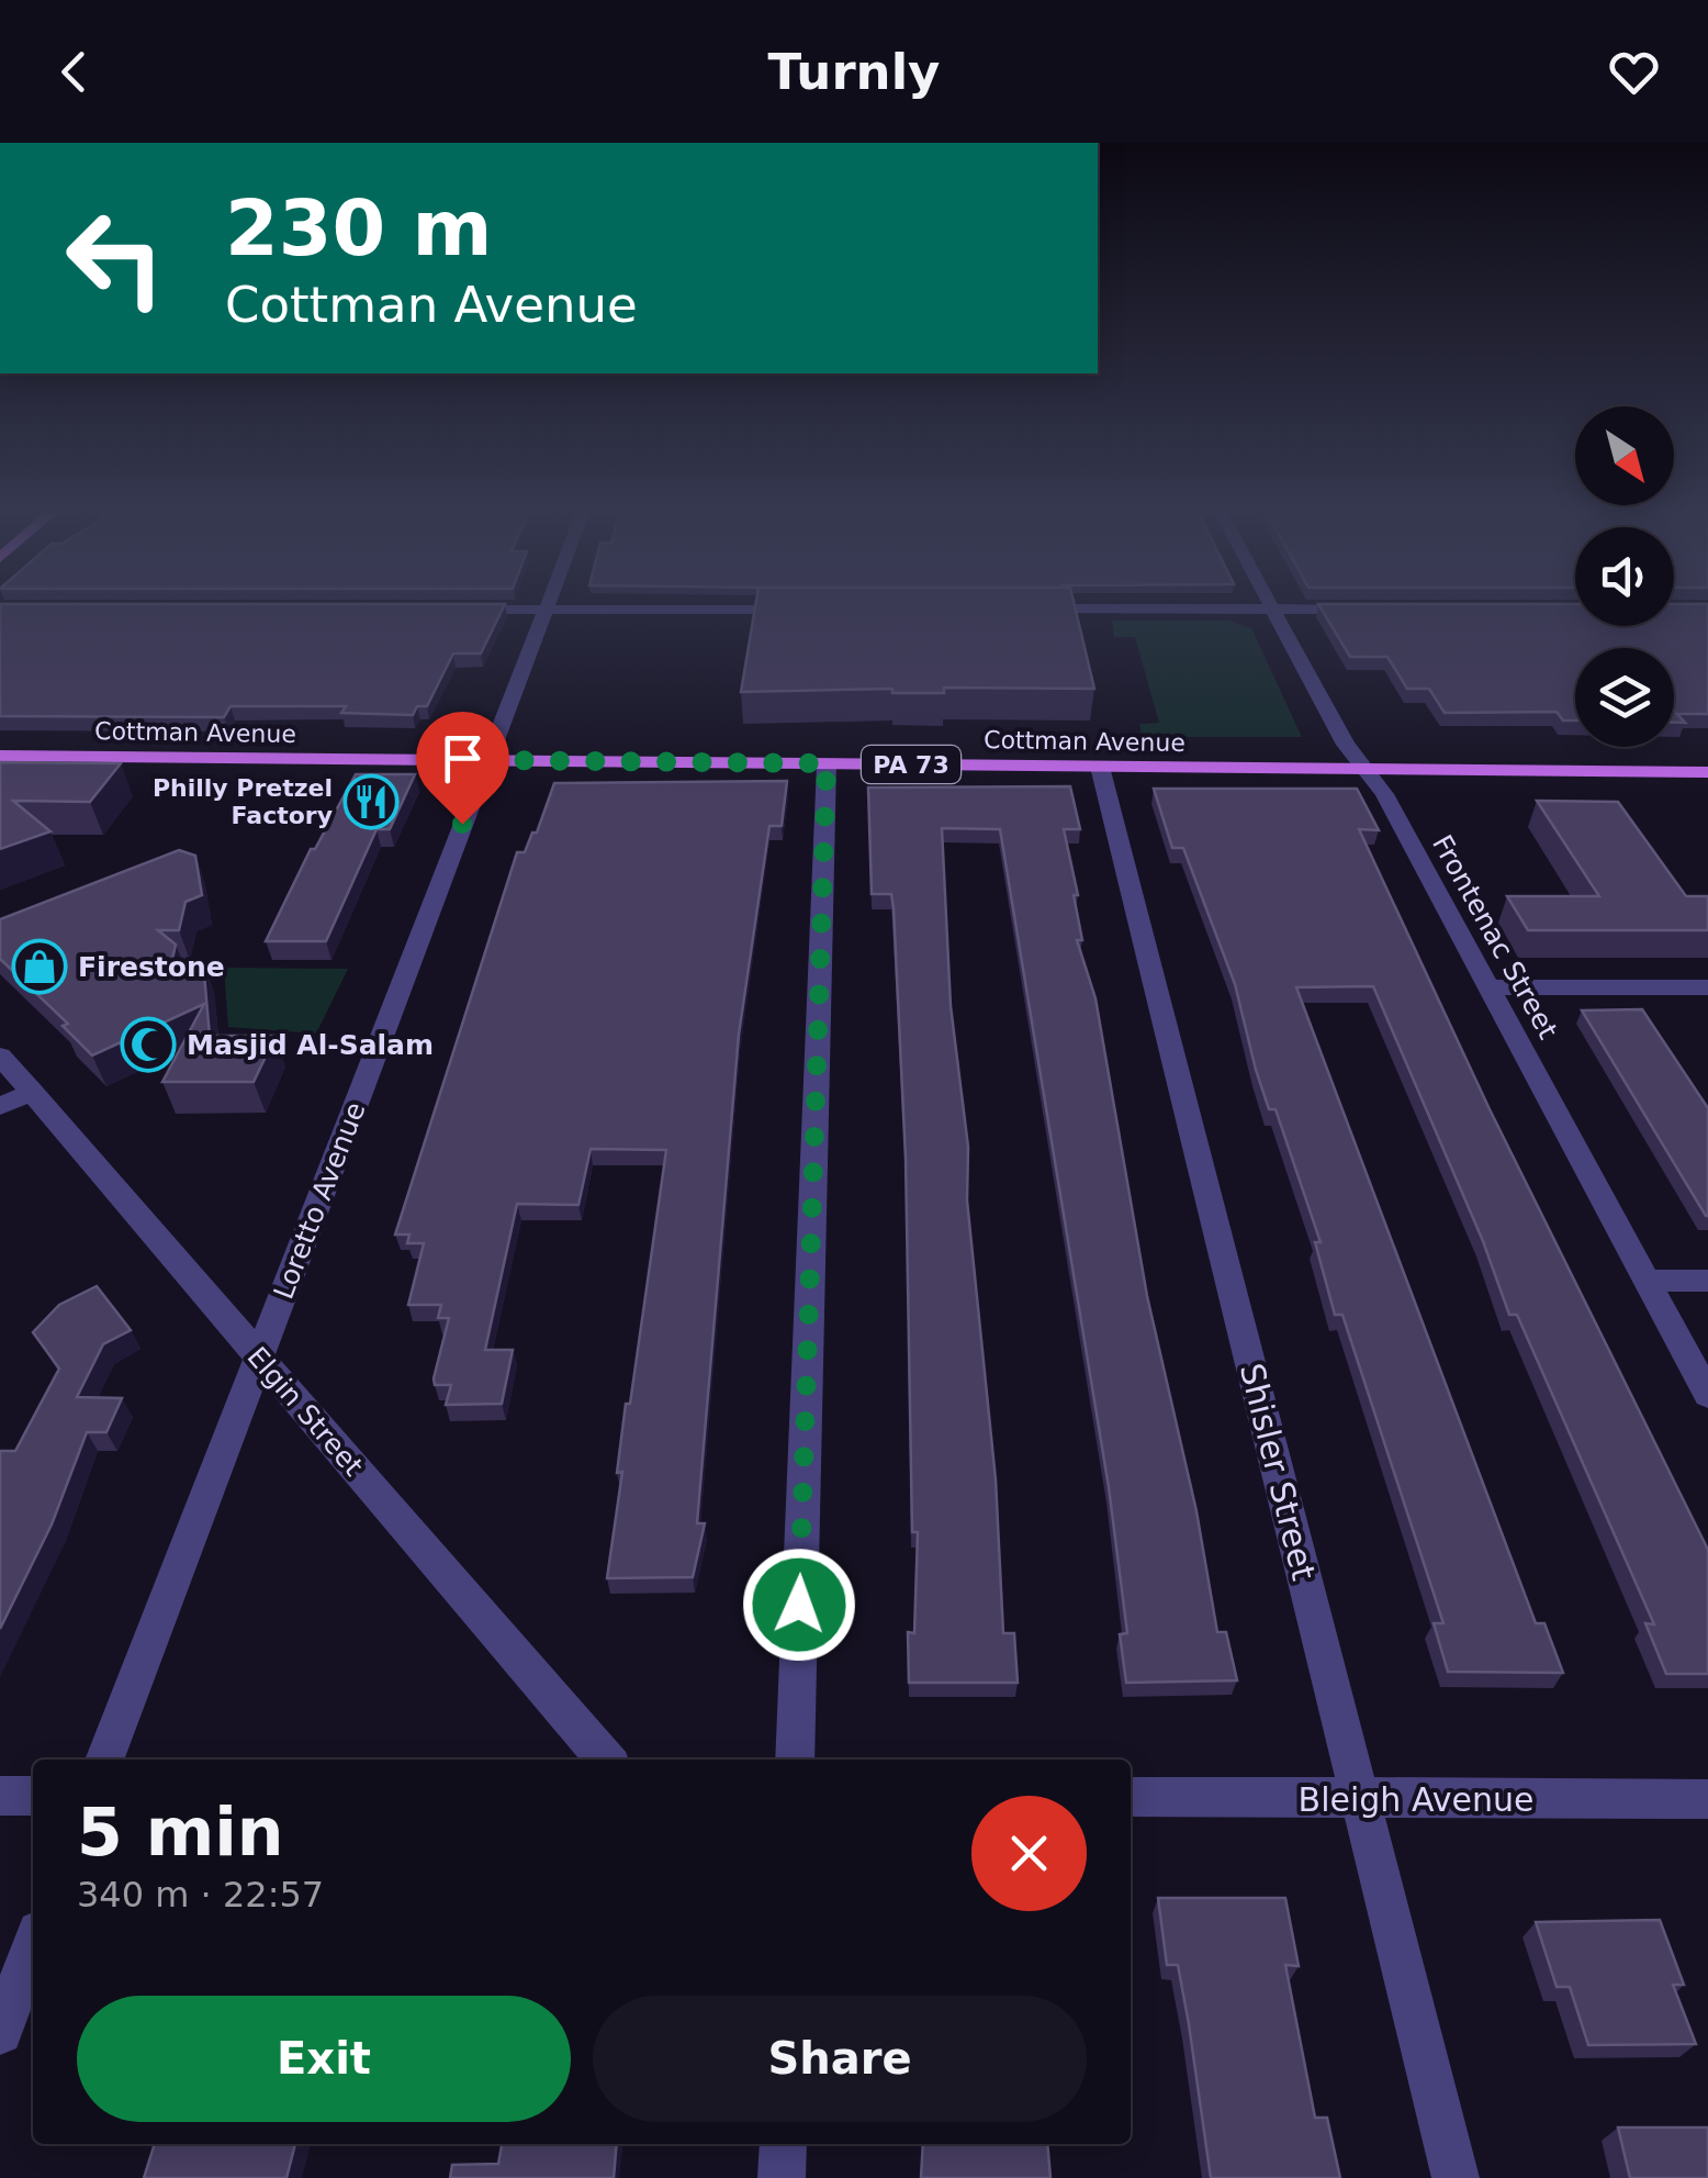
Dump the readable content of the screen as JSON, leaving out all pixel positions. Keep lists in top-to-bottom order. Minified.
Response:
{"streets":{"main road":["Cottman Avenue","PA 73"],"street":["Frontenac Street","Loretto Avenue","Elgin Street","Shisler Street","Bleigh Avenue"]},"crossings":[["Cottman Avenue","Frontenac Street"],["Cottman Avenue","Loretto Avenue"],["Cottman Avenue","Shisler Street"],["Loretto Avenue","Elgin Street"],["Shisler Street","Bleigh Avenue"]],"places":{"restaurant":["Philly Pretzel Factory"],"shop":["Firestone"],"mosque":["Masjid Al-Salam"]},"north":"bottom right","page":{"header":"Turnly","turn":["230 m","Cottman Avenue"],"heading":["5 min","340 m · 22:57"],"buttons":["Exit","Share"]}}
